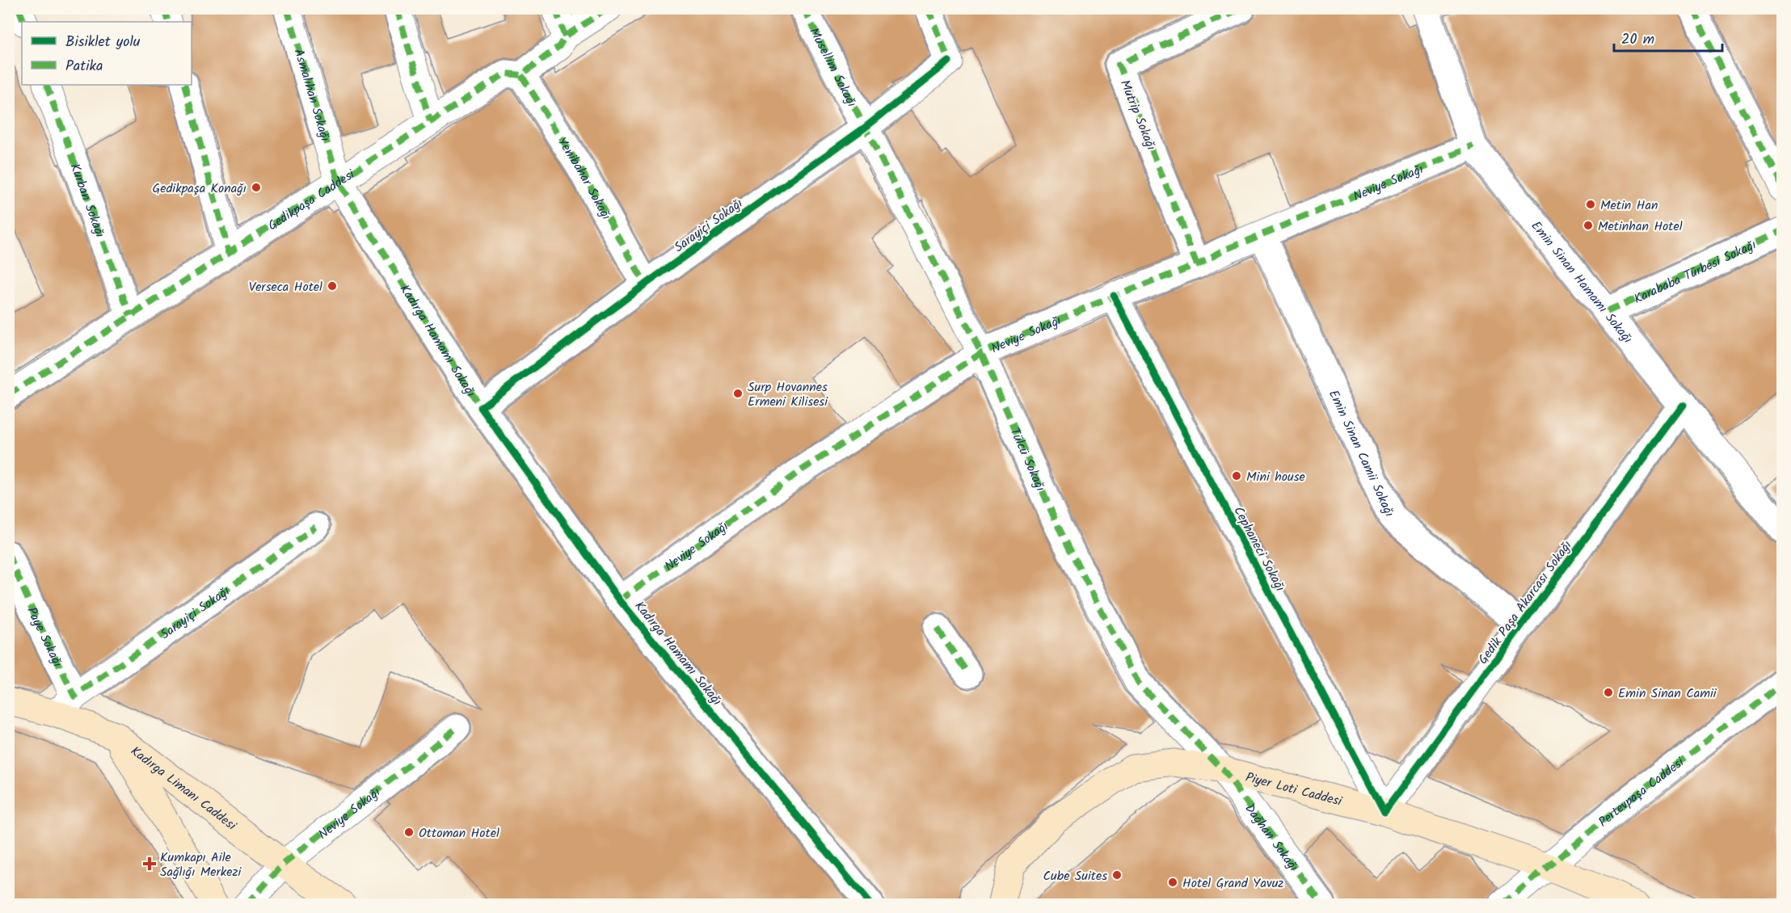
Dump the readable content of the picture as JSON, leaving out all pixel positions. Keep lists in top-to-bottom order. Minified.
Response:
{"streets":{"main road":["Kadırga Limanı Caddesi","Piyer Loti Caddesi"],"street":["Musellim Sokağı","Asmalıhan Sokağı","Mutrip Sokağı","Yenibahar Sokağı","Neviye Sokağı","Kurban Sokağı","Gedikpaşa Caddesi","Sarayiçi Sokağı","Karababa Türbesi Sokağı","Emin Sinan Hamamı Sokağı","Kadırga Hamamı Sokağı","Emin Sinan Camii Sokağı","Tülcü Sokağı","Cephaneci Sokağı","Gedik Paşa Akarcası Sokağı","Paye Sokağı","Pertevpaşa Caddesi","Dağhan Sokağı"]},"crossings":[["Musellim Sokağı","Sarayiçi Sokağı"],["Musellim Sokağı","Tülcü Sokağı"],["Asmalıhan Sokağı","Gedikpaşa Caddesi"],["Asmalıhan Sokağı","Kadırga Hamamı Sokağı"],["Mutrip Sokağı","Neviye Sokağı"],["Yenibahar Sokağı","Gedikpaşa Caddesi"],["Yenibahar Sokağı","Sarayiçi Sokağı"],["Neviye Sokağı","Emin Sinan Hamamı Sokağı"],["Neviye Sokağı","Kadırga Hamamı Sokağı"],["Neviye Sokağı","Emin Sinan Camii Sokağı"],["Neviye Sokağı","Tülcü Sokağı"],["Neviye Sokağı","Cephaneci Sokağı"],["Neviye Sokağı","Kadırga Limanı Caddesi"],["Kurban Sokağı","Gedikpaşa Caddesi"],["Gedikpaşa Caddesi","Kadırga Hamamı Sokağı"],["Sarayiçi Sokağı","Kadırga Hamamı Sokağı"],["Sarayiçi Sokağı","Tülcü Sokağı"],["Sarayiçi Sokağı","Paye Sokağı"],["Sarayiçi Sokağı","Kadırga Limanı Caddesi"],["Karababa Türbesi Sokağı","Emin Sinan Hamamı Sokağı"],["Emin Sinan Hamamı Sokağı","Gedik Paşa Akarcası Sokağı"],["Emin Sinan Camii Sokağı","Gedik Paşa Akarcası Sokağı"],["Tülcü Sokağı","Piyer Loti Caddesi"],["Tülcü Sokağı","Dağhan Sokağı"],["Cephaneci Sokağı","Gedik Paşa Akarcası Sokağı"],["Cephaneci Sokağı","Piyer Loti Caddesi"],["Gedik Paşa Akarcası Sokağı","Piyer Loti Caddesi"],["Paye Sokağı","Kadırga Limanı Caddesi"],["Piyer Loti Caddesi","Pertevpaşa Caddesi"],["Piyer Loti Caddesi","Dağhan Sokağı"]],"places":{"other":["Gedikpaşa Konağı","Metin Han","Metinhan Hotel","Verseca Hotel","Surp Hovannes Ermeni Kilisesi","Mini house","Emin Sinan Camii","Ottoman Hotel","Cube Suites","Hotel Grand Yavuz"],"health":["Kumkapı Aile Sağlığı Merkezi"]},"legend":["Bisiklet yolu","Patika"],"scale_bar":"20 m"}
